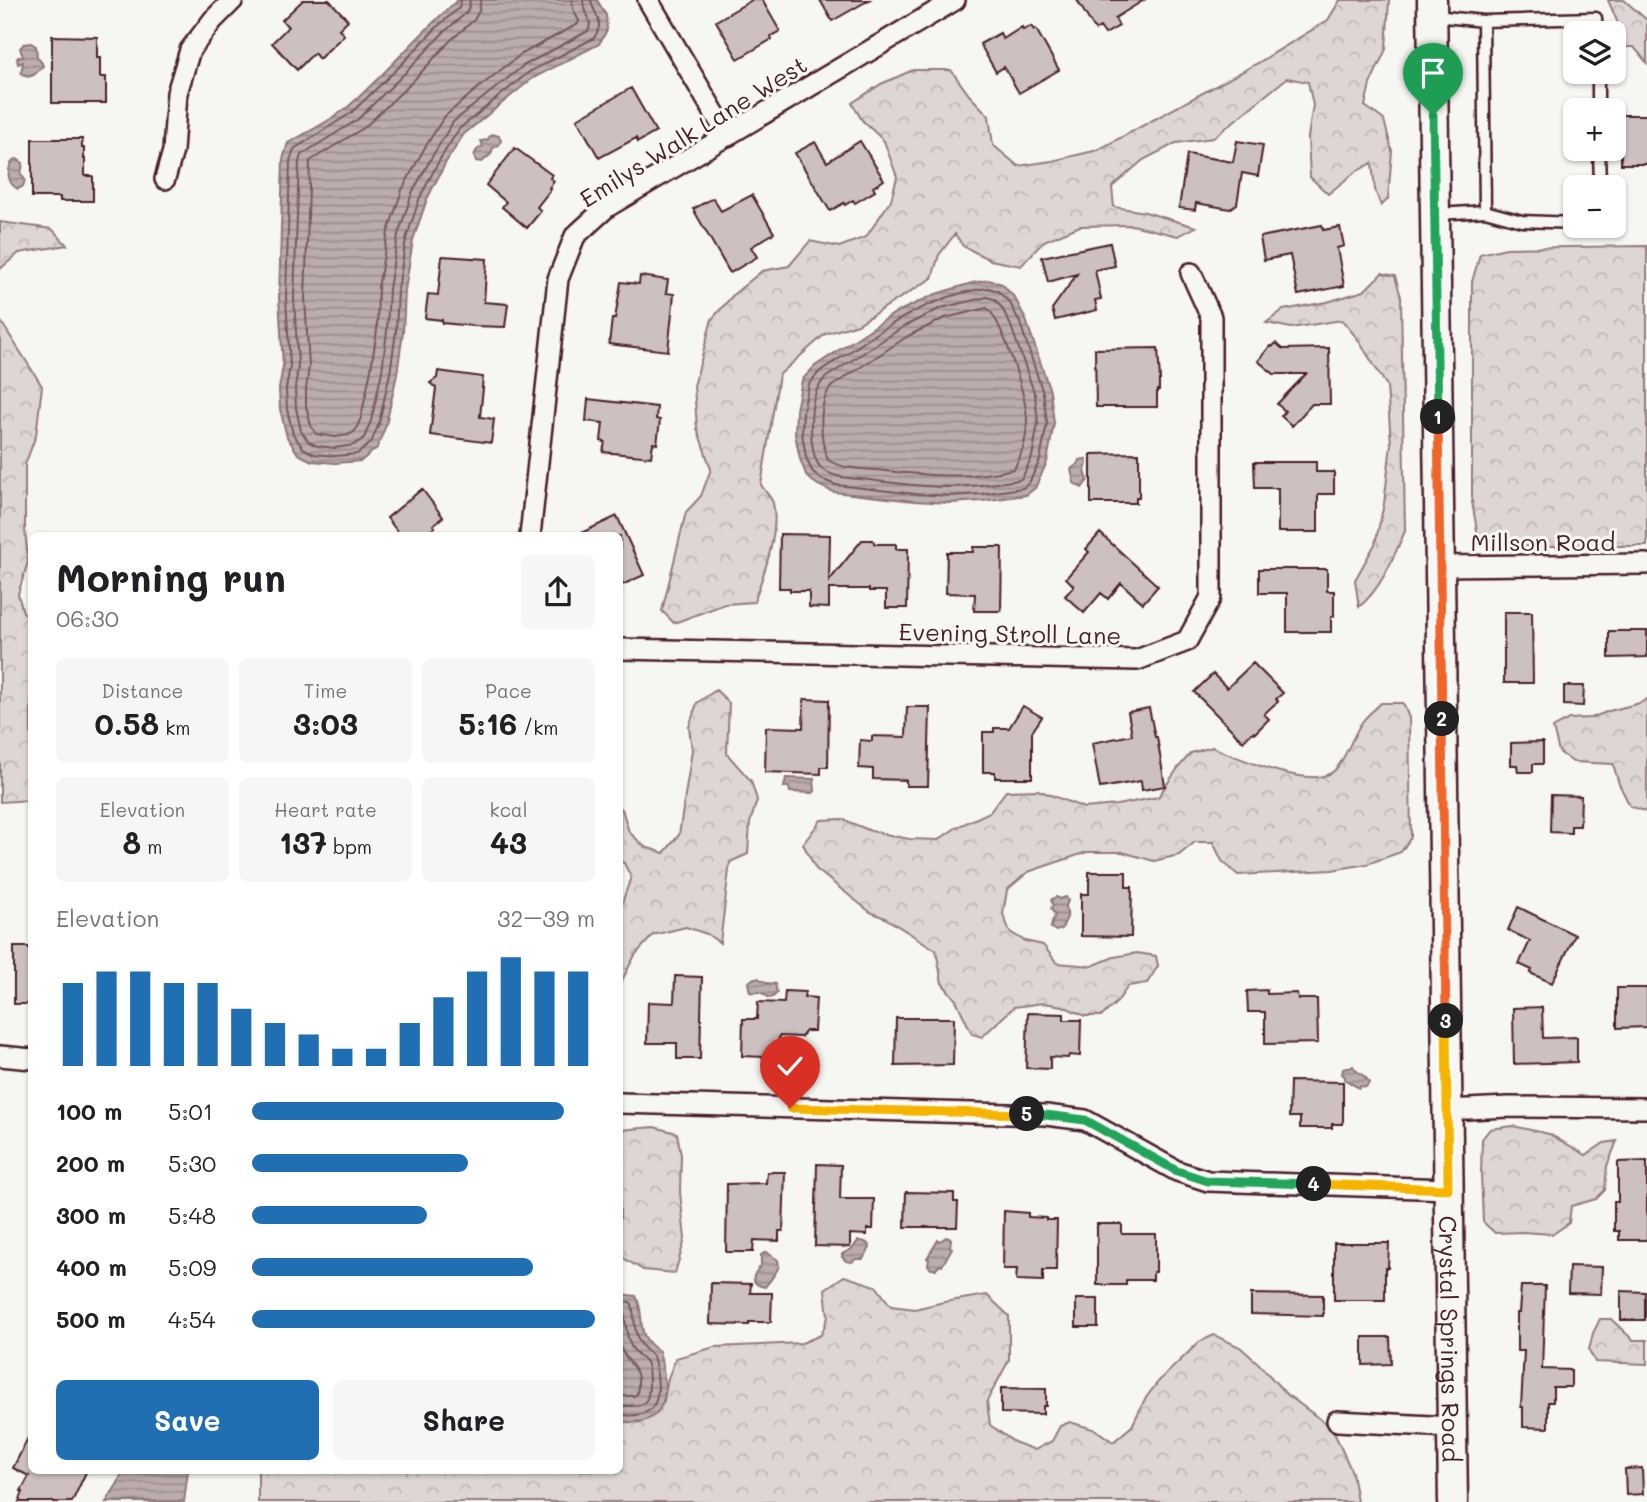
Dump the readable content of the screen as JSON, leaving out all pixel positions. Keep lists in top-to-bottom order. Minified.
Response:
{"streets":{"street":["Emilys Walk Lane West","Millson Road","Evening Stroll Lane","Crystal Springs Road"]},"crossings":[["Millson Road","Crystal Springs Road"]],"page":{"map_buttons":["+","−"],"pins":["1","2","3","5","4"],"heading":["Morning run","06:30"],"stats":[["Distance","0.58 km"],["Time","3:03"],["Pace","5:16 /km"],["Elevation","8 m"],["Heart rate","137 bpm"],["kcal","43"]],"chart":["Elevation","32–39 m"],"list":[{"name":"100 m","note":"5:01"},{"name":"200 m","note":"5:30"},{"name":"300 m","note":"5:48"},{"name":"400 m","note":"5:09"},{"name":"500 m","note":"4:54"}],"buttons":["Save","Share"]}}
